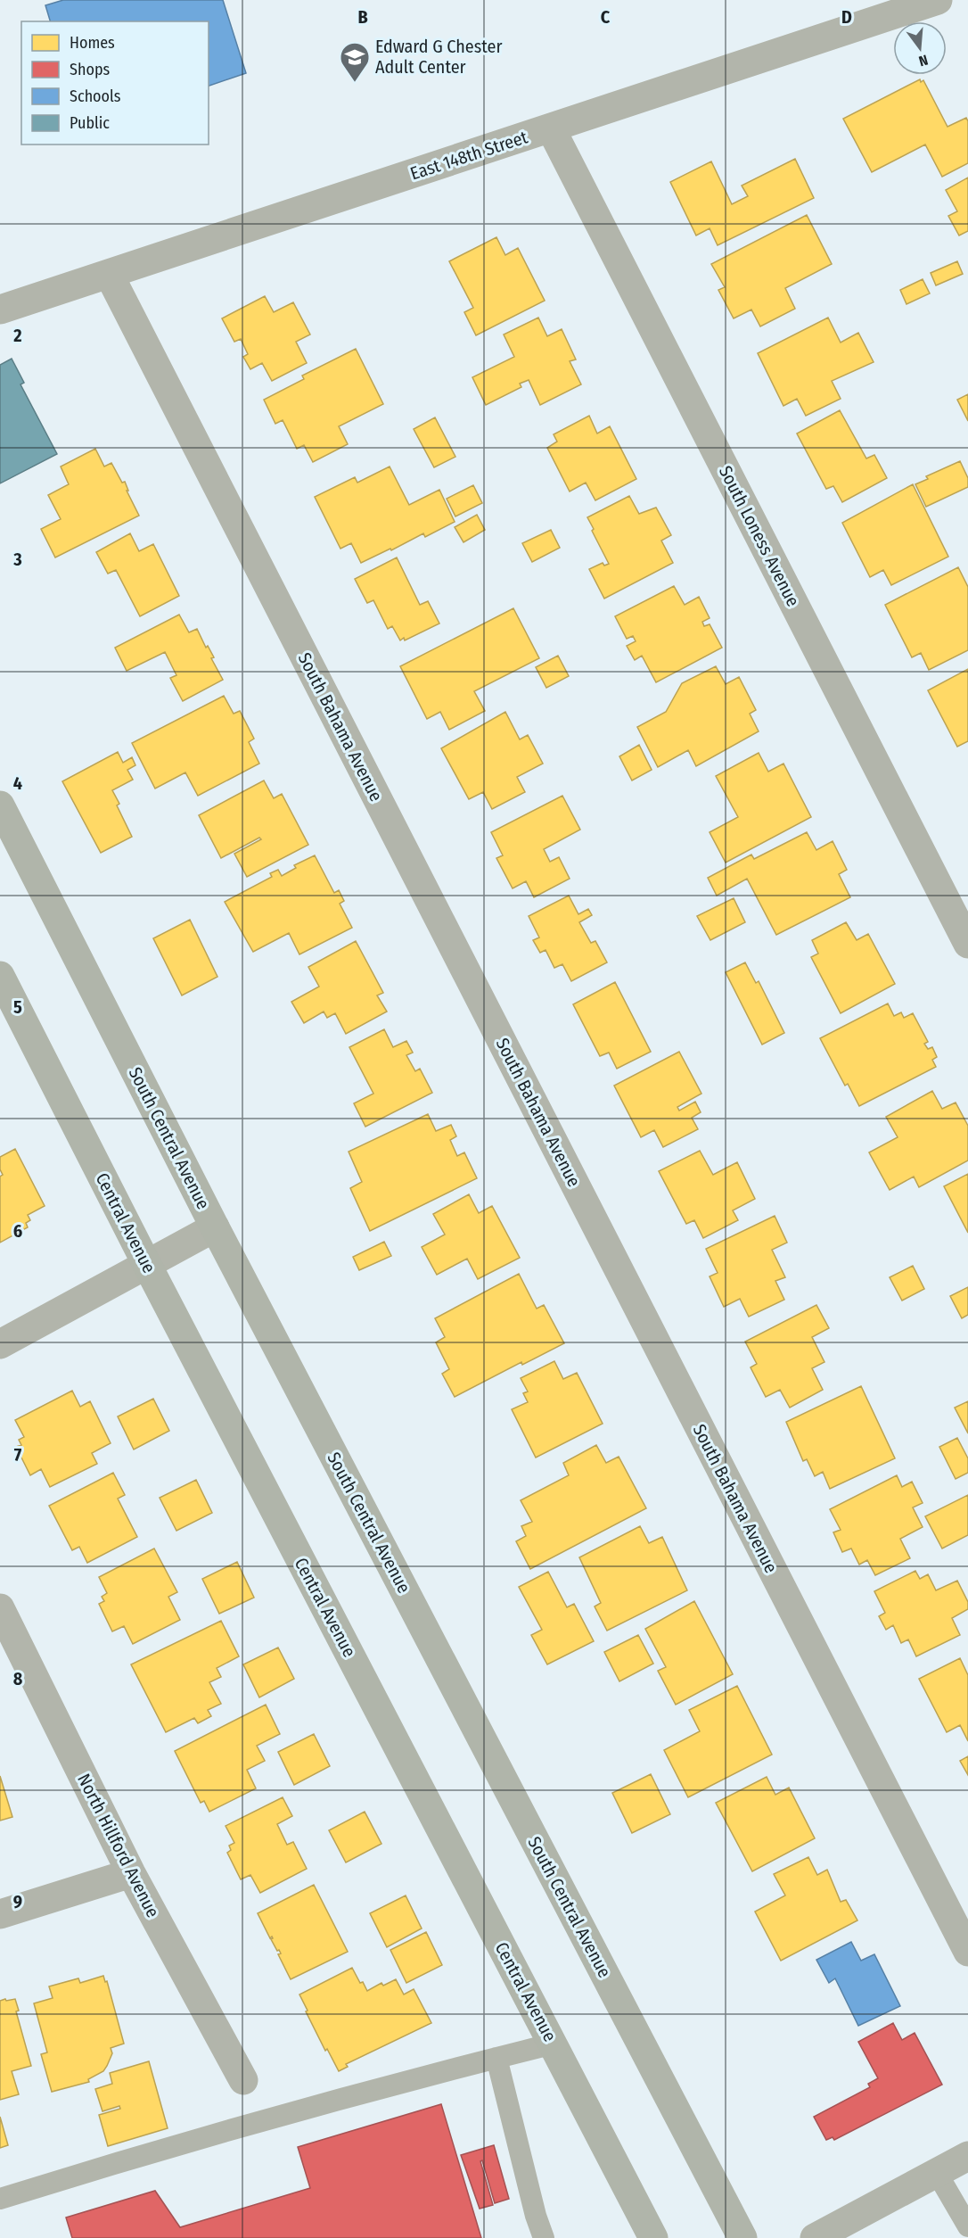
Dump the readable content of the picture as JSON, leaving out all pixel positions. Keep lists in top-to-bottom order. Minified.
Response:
{"streets":{"main road":["South Central Avenue","Central Avenue"],"street":["East 148th Street","South Loness Avenue","South Bahama Avenue","North Hillford Avenue"]},"crossings":[["East 148th Street","South Loness Avenue"],["East 148th Street","South Bahama Avenue"]],"places":{"school or university":["Edward G Chester Adult Center"]},"legend":["Homes","Shops","Schools","Public"],"north":"bottom","grid":{"columns":["B","C","D"],"rows":["2","3","4","5","6","7","8","9"]}}
